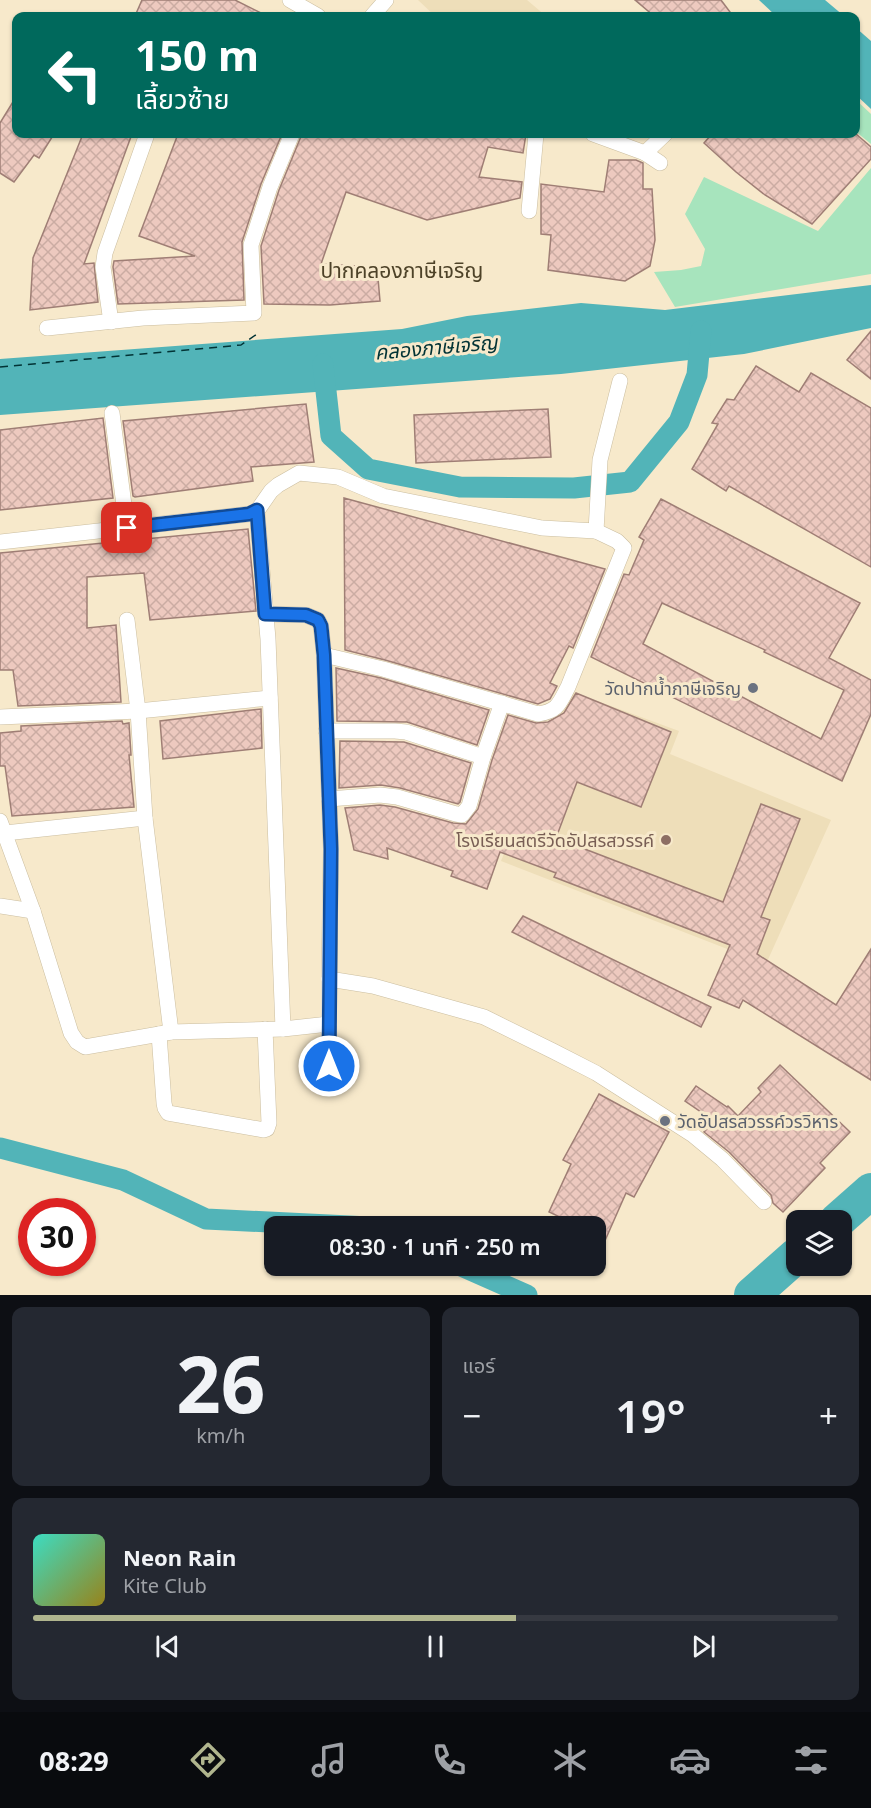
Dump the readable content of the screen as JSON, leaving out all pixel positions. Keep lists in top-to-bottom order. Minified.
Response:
{"districts":["ปากคลองภาษีเจริญ"],"water":["คลองภาษีเจริญ"],"places":["วัดปากน้ำภาษีเจริญ","โรงเรียนสตรีวัดอัปสรสวรรค์","วัดอัปสรสวรรค์วรวิหาร"],"page":{"turn":["150 m","เลี้ยวซ้าย"],"limit":"30","trip":"08:30 · 1 นาที · 250 m","tile":[["26","km/h"],"แอร์"],"heat":["−","19°","+"],"song":["Neon Rain","Kite Club"],"tabs":"08:29"}}
